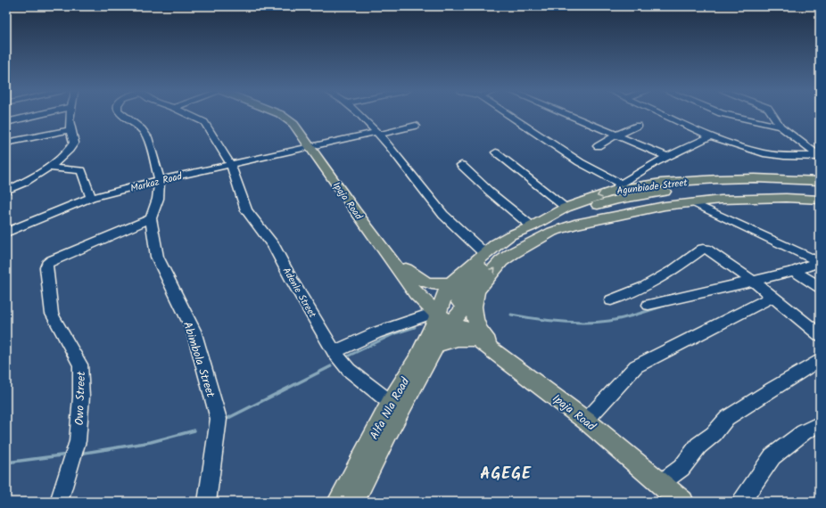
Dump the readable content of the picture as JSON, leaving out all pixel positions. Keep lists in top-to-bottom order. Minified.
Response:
{"streets":{"main road":["Agunbiade Street","Ipaja Road","Alfa Nla Road"],"street":["Markaz Road","Adenle Street","Abimbola Street","Owo Street"]},"crossings":[["Markaz Road","Ipaja Road"],["Markaz Road","Adenle Street"],["Markaz Road","Abimbola Street"],["Agunbiade Street","Ipaja Road"],["Agunbiade Street","Alfa Nla Road"],["Ipaja Road","Alfa Nla Road"],["Adenle Street","Alfa Nla Road"],["Abimbola Street","Owo Street"]],"districts":["AGEGE"]}
